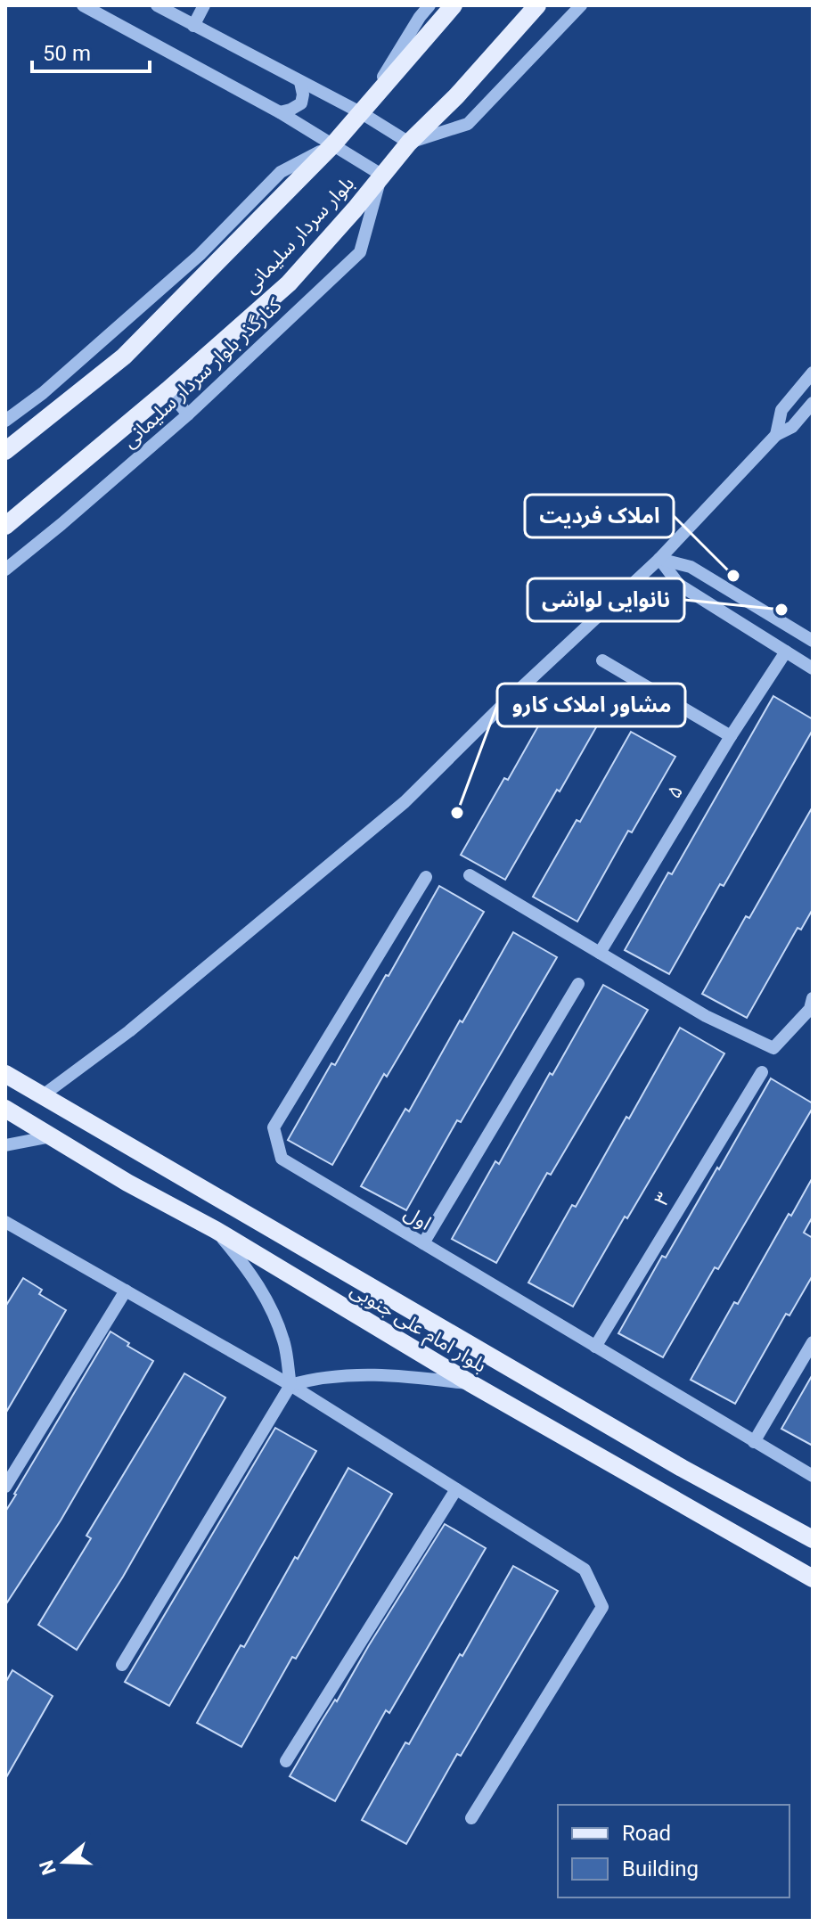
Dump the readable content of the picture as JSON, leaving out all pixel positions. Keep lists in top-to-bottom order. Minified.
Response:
{"streets":{"main road":["بلوار سردار سلیمانی","بلوار امام علی جنوبی"],"street":["کنارگذر بلوار سردار سلیمانی","۵","۳","اول"]},"crossings":[["بلوار سردار سلیمانی","کنارگذر بلوار سردار سلیمانی"],["۳","اول"]],"places":["املاک فردیت","نانوایی لواشی","مشاور املاک کارو"],"legend":["Road","Building"],"scale_bar":"50 m","north":"left"}
